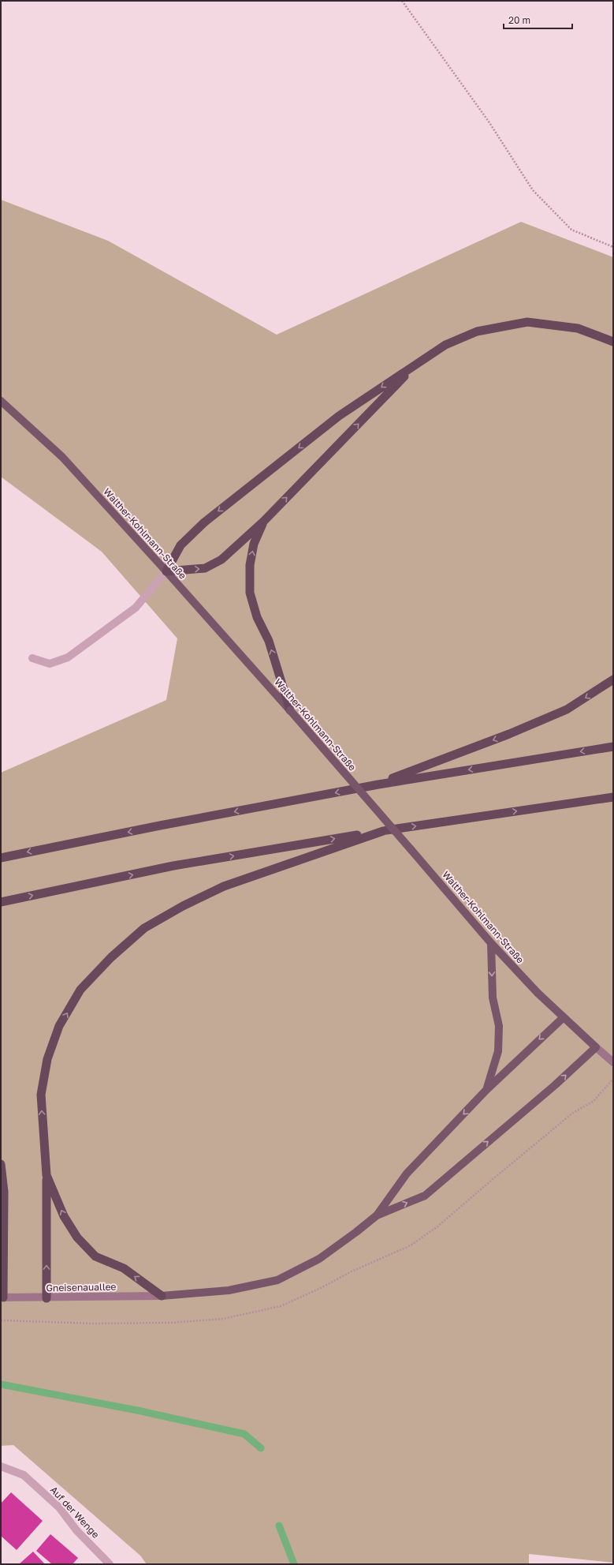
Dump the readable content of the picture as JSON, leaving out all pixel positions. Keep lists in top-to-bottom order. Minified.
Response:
{"streets":{"main road":["Walther-Kohlmann-Straße","Gneisenauallee"],"street":["Auf der Wenge"]},"scale_bar":"20 m"}
